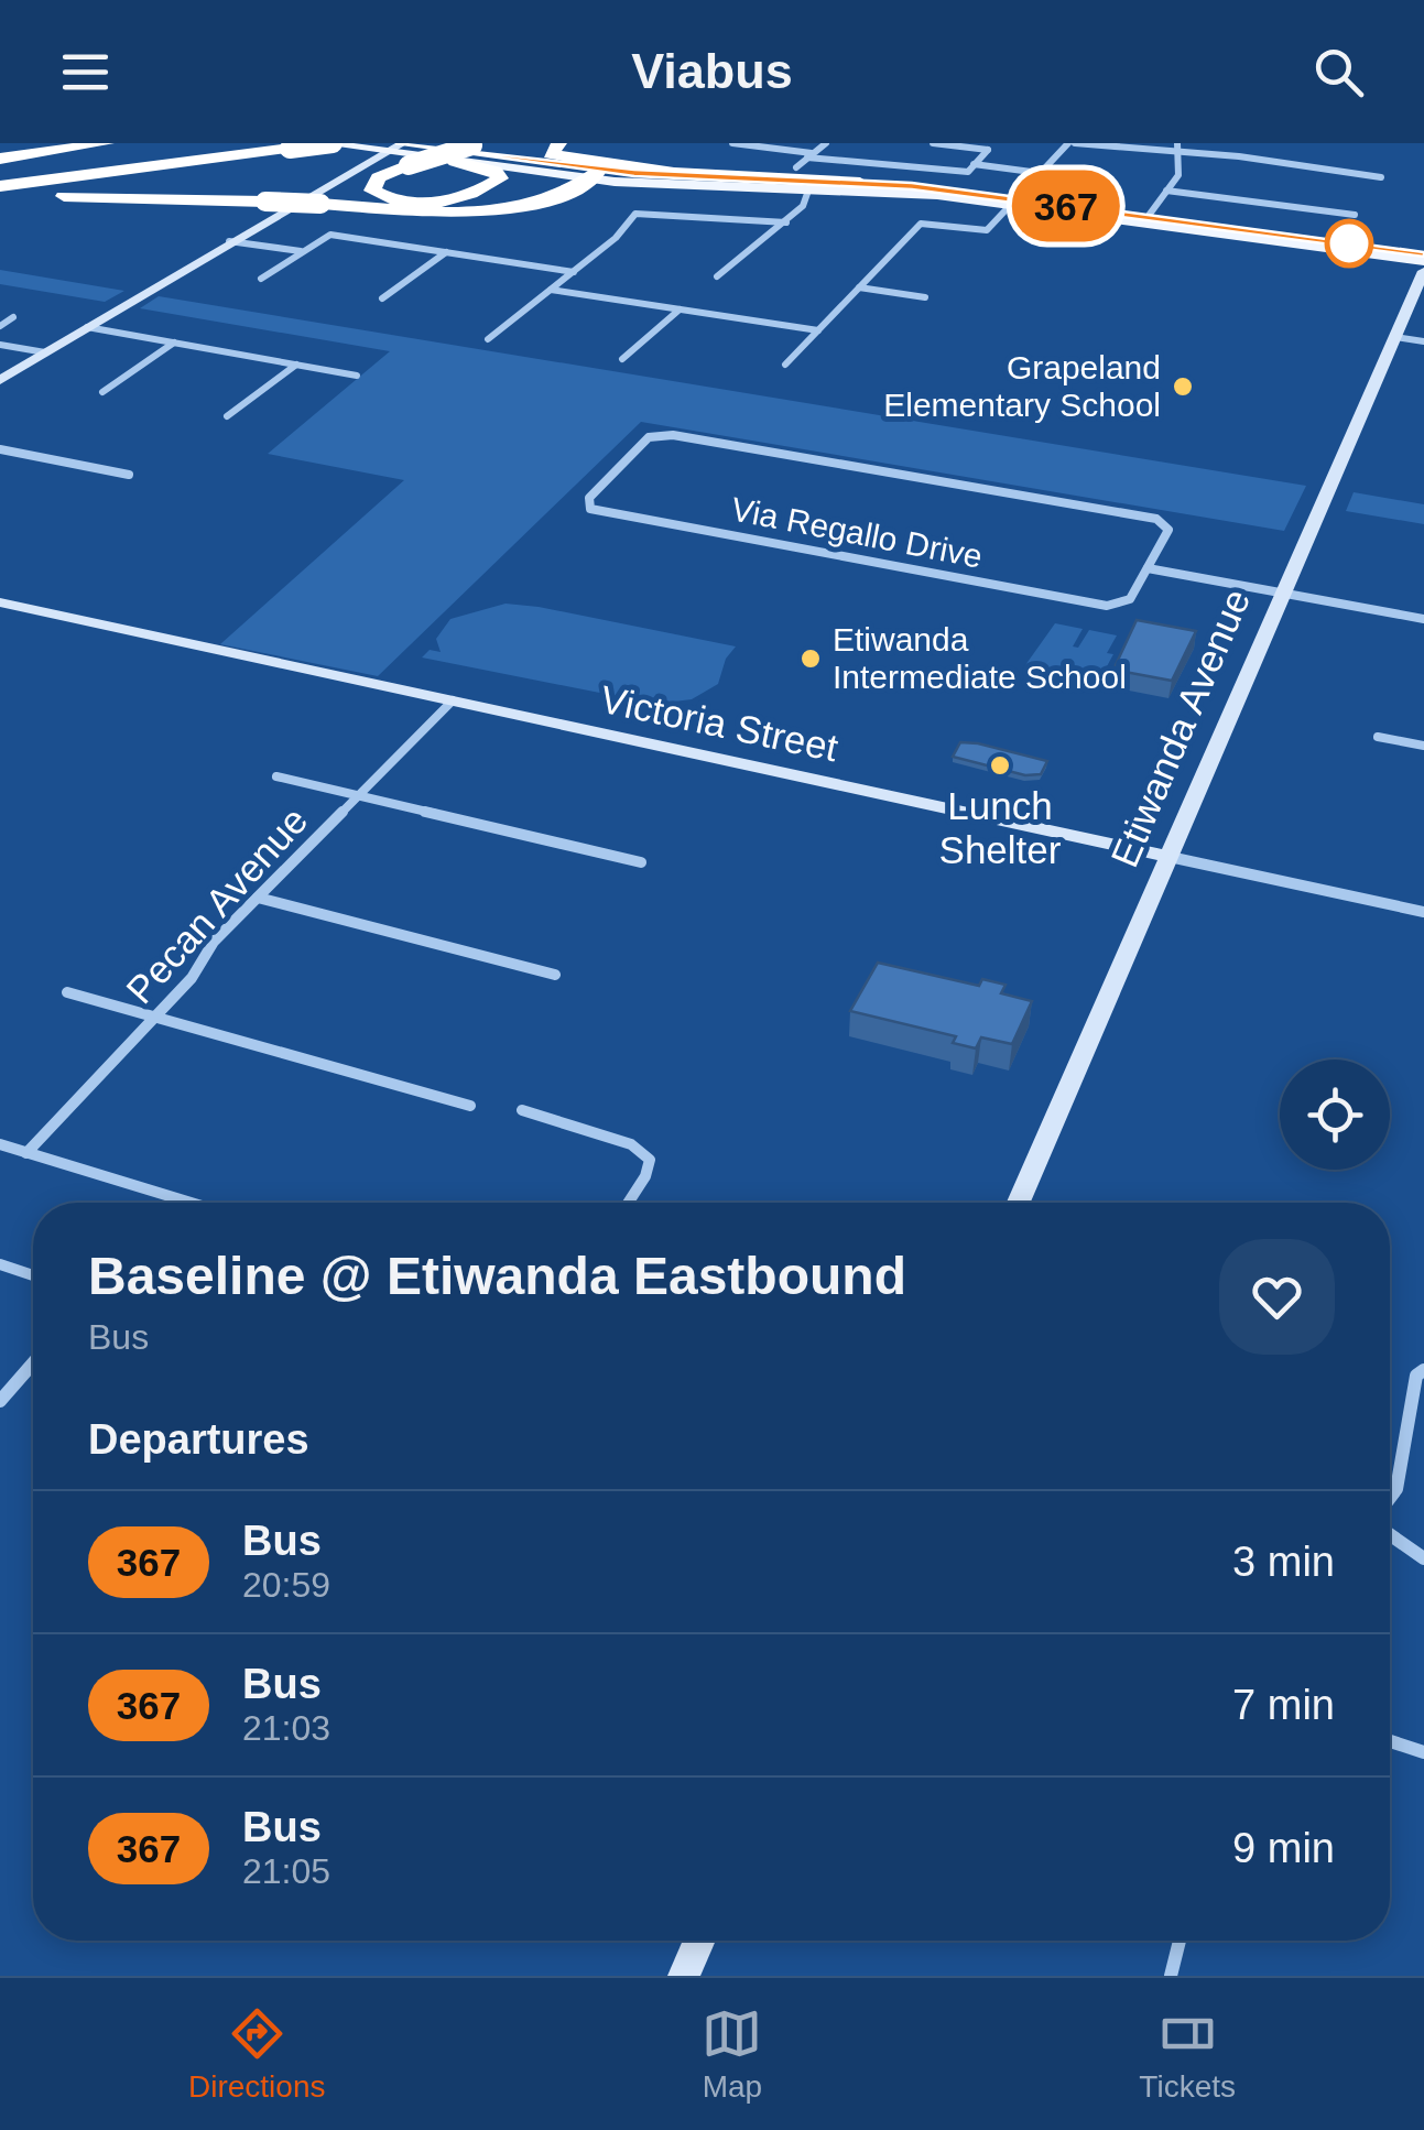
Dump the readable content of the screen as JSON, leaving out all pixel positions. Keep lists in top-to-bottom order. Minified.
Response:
{"streets":{"street":["Via Regallo Drive","Victoria Street","Etiwanda Avenue","Pecan Avenue"]},"crossings":[["Victoria Street","Etiwanda Avenue"],["Victoria Street","Pecan Avenue"]],"places":["Grapeland Elementary School","Etiwanda Intermediate School","Lunch Shelter"],"lines":["bus line 367"],"page":{"header":"Viabus","on_map":"367","heading":[["Baseline @ Etiwanda Eastbound","Bus"],"Departures"],"list":[{"mark":"367","name":"Bus","note":"20:59","value":"3 min"},{"mark":"367","name":"Bus","note":"21:03","value":"7 min"},{"mark":"367","name":"Bus","note":"21:05","value":"9 min"}],"tabs":["Directions","Map","Tickets"]}}
